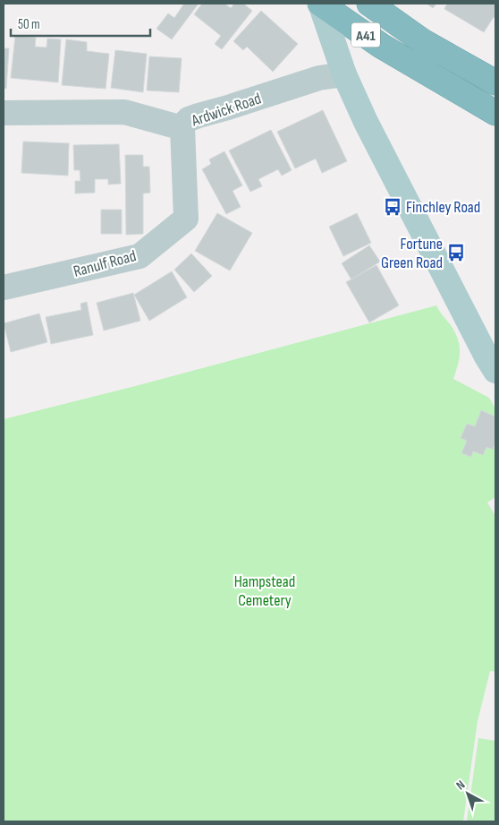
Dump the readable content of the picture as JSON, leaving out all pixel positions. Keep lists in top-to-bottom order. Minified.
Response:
{"streets":{"highway":["A41"],"street":["Ardwick Road","Ranulf Road"]},"crossings":[["Ardwick Road","Ranulf Road"]],"parks":["Hampstead Cemetery"],"places":{"bus stop":["Finchley Road","Fortune Green Road"]},"scale_bar":"50 m","north":"top left"}
